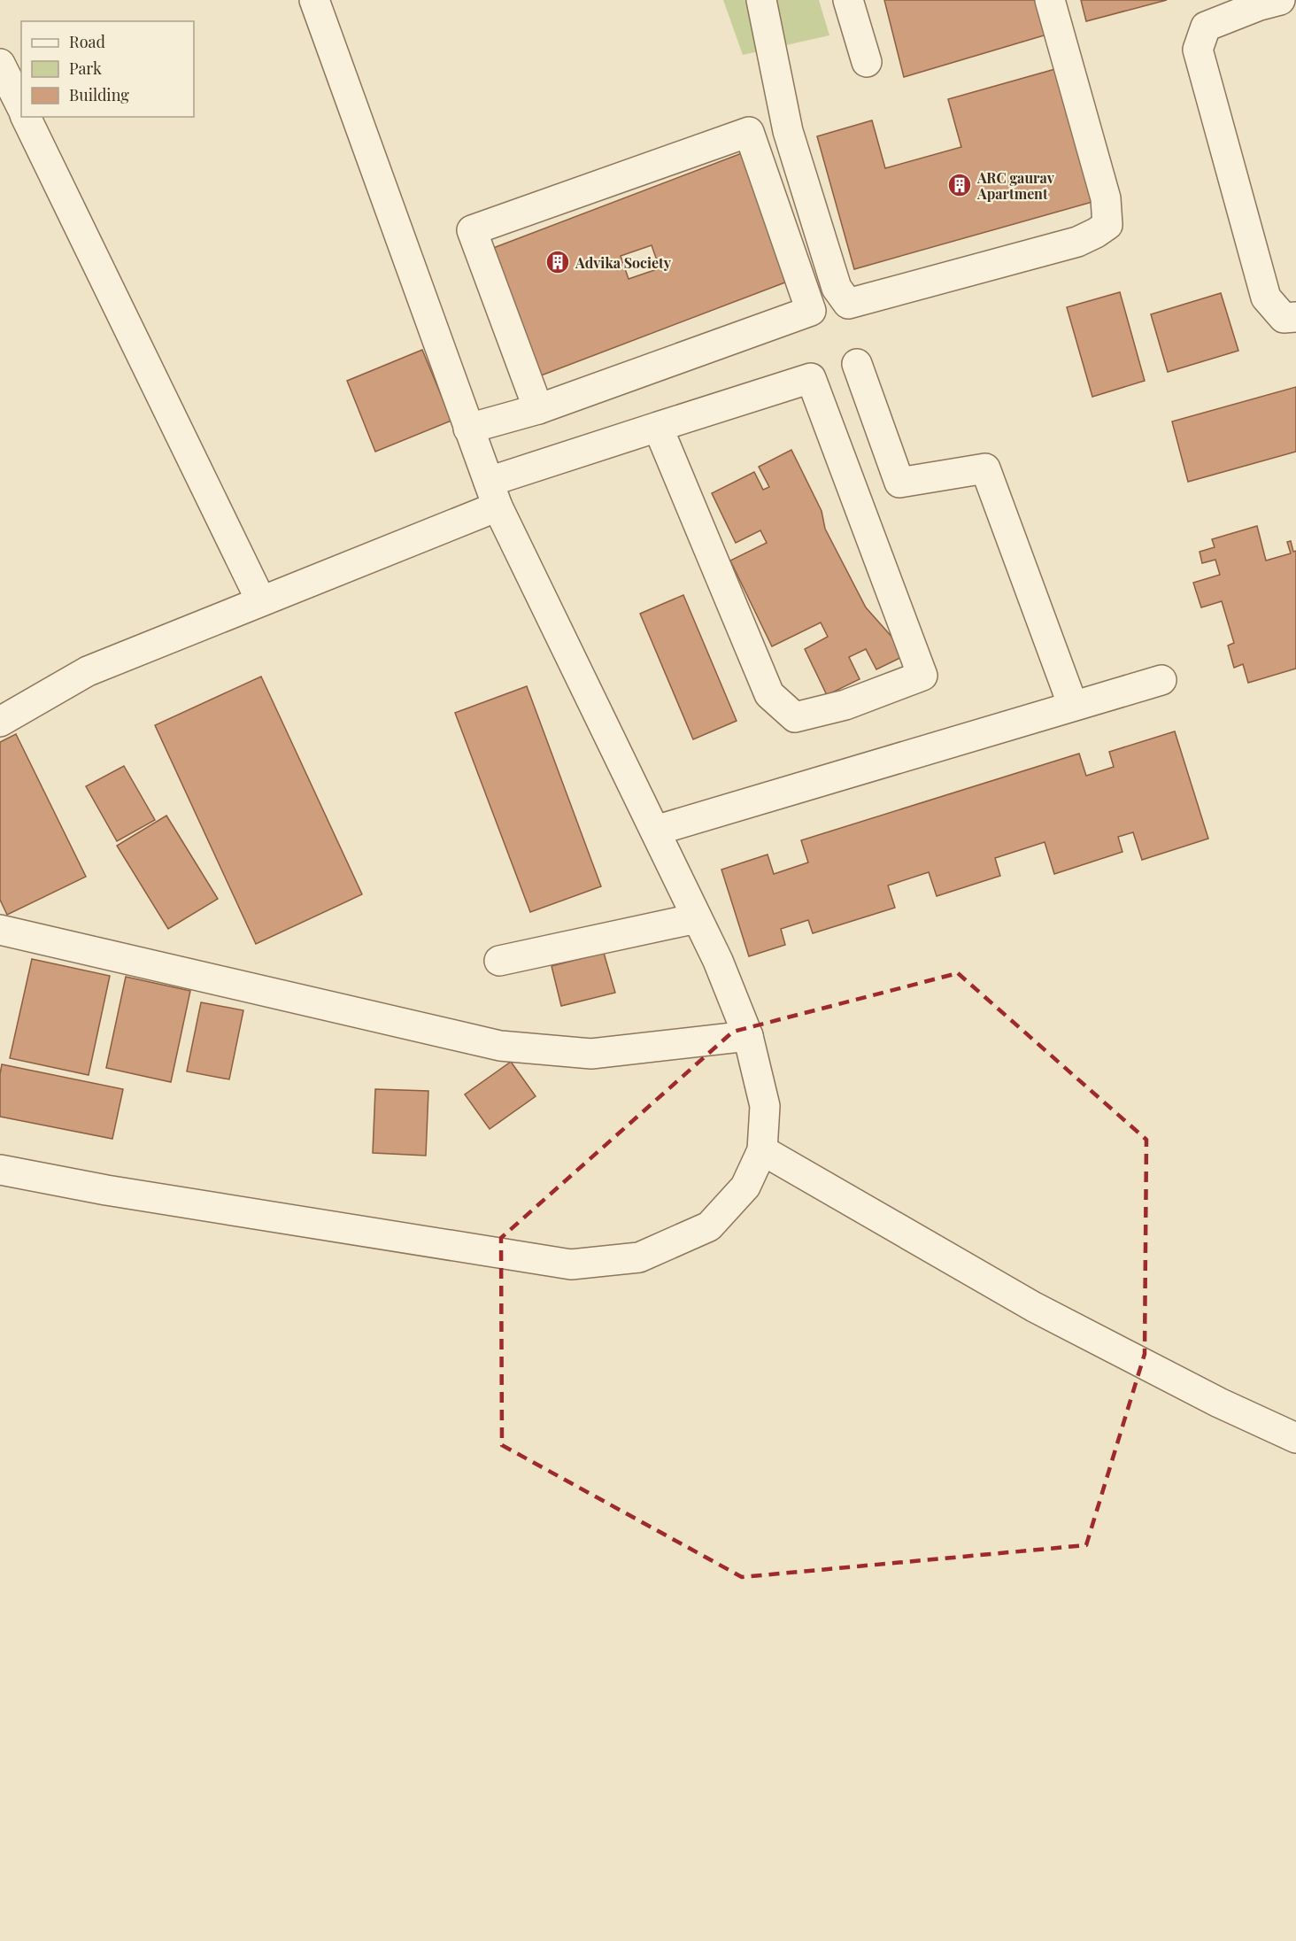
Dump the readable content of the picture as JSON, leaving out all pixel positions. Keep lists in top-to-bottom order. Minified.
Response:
{"places":{"building":["ARC gaurav Apartment","Advika Society"]},"legend":["Road","Park","Building"]}
